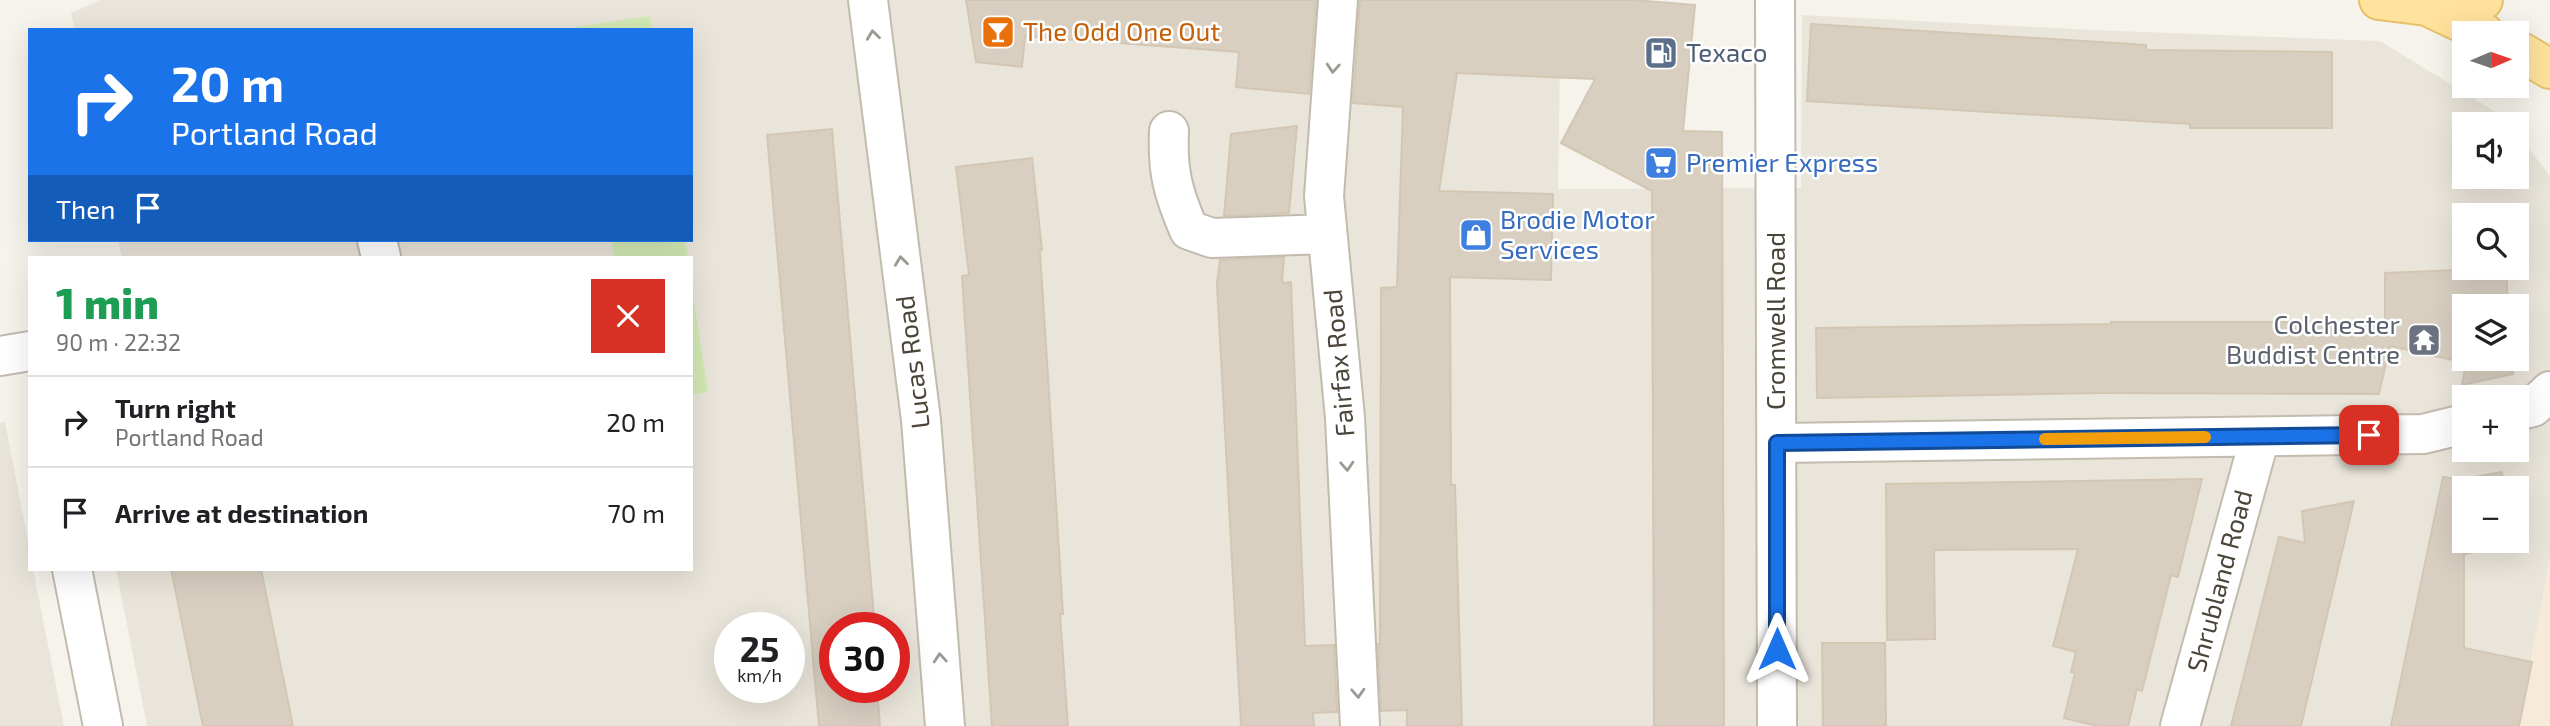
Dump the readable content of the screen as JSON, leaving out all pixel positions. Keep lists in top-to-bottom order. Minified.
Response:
{"streets":{"street":["Cromwell Road","Lucas Road","Fairfax Road","Shrubland Road"]},"one_way":["Lucas Road","Fairfax Road"],"places":{"bar":["The Odd One Out"],"fuel station":["Texaco"],"supermarket":["Premier Express"],"shop":["Brodie Motor Services"],"temple":["Colchester Buddist Centre"]},"north":"right","page":{"map_buttons":["+","−"],"turn":["20 m","Portland Road"],"then":"Then","heading":["1 min","90 m · 22:32"],"list":[{"name":"Turn right","note":"Portland Road","value":"20 m"},{"name":"Arrive at destination","value":"70 m"}],"speed":"25 km/h","limit":"30"}}
